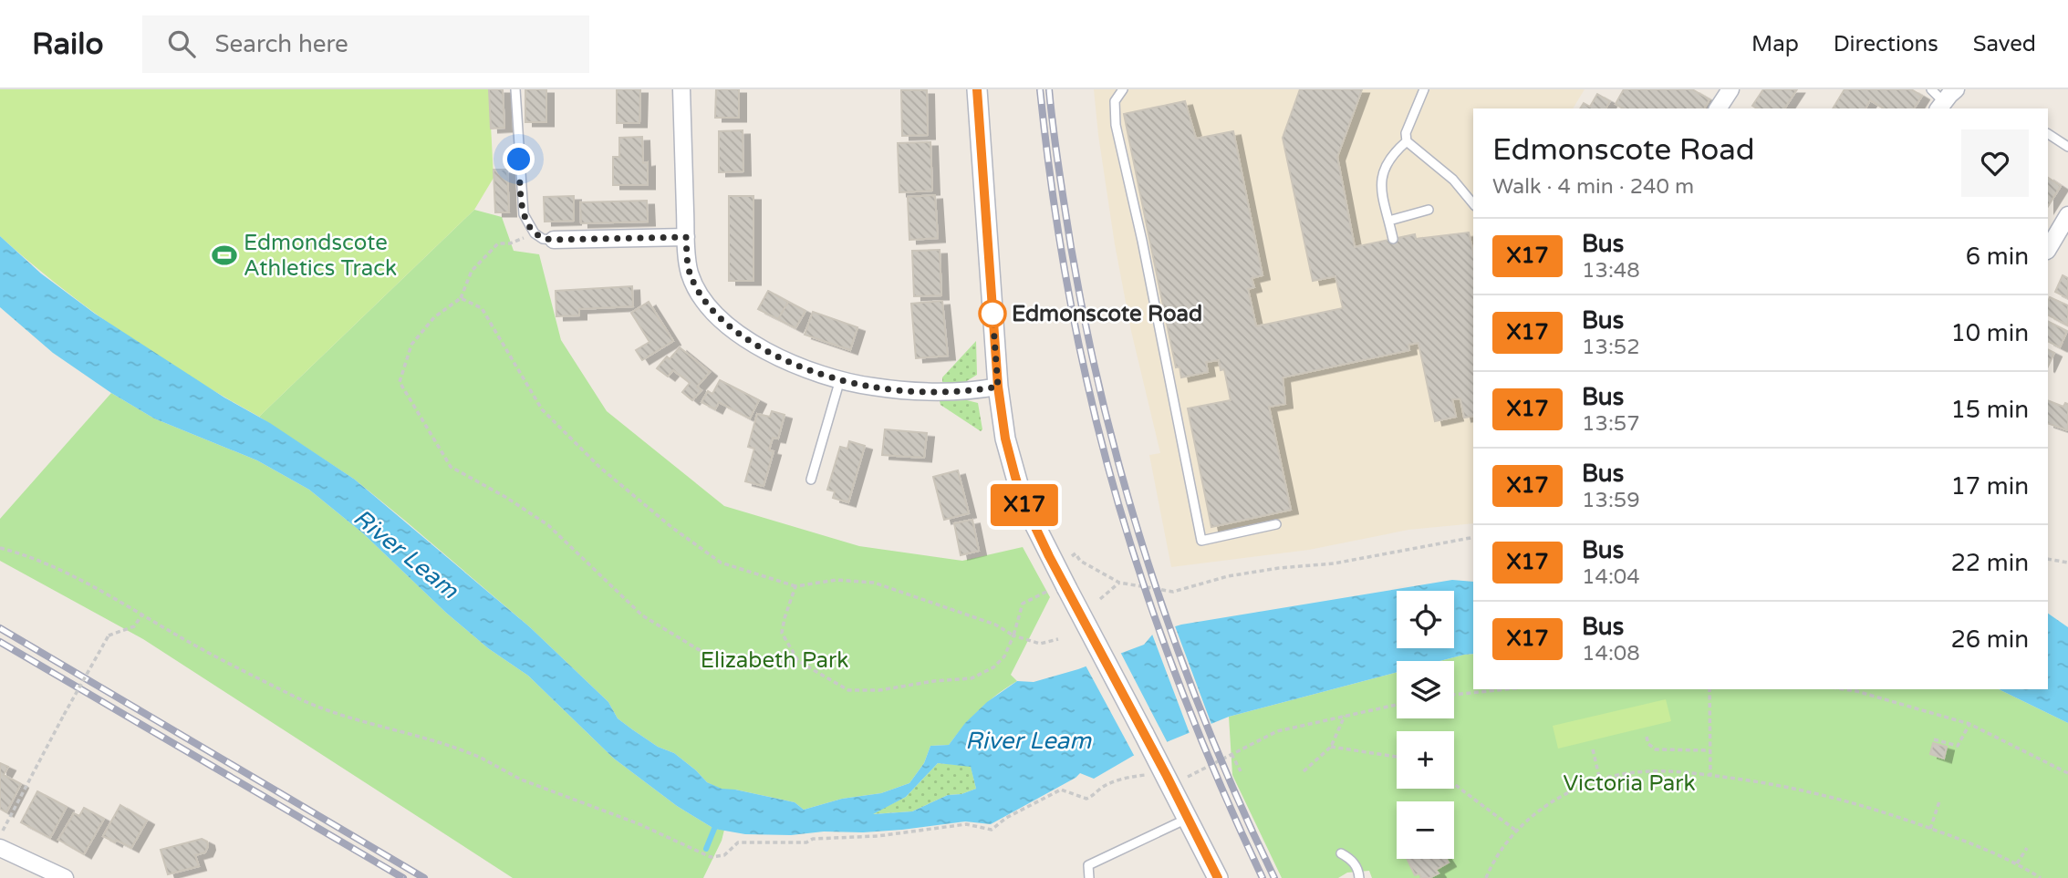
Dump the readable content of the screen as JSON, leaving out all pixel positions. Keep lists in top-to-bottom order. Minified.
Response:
{"water":["River Leam"],"parks":["Elizabeth Park","Victoria Park"],"places":{"sports":["Edmondscote Athletics Track"],"other":["Edmonscote Road"]},"lines":["bus line X17"],"page":{"header":"Railo","search":"Search here","nav":["Map","Directions","Saved"],"on_map":"X17","heading":["Edmonscote Road","Walk · 4 min · 240 m"],"list":[{"mark":"X17","name":"Bus","note":"13:48","value":"6 min"},{"mark":"X17","name":"Bus","note":"13:52","value":"10 min"},{"mark":"X17","name":"Bus","note":"13:57","value":"15 min"},{"mark":"X17","name":"Bus","note":"13:59","value":"17 min"},{"mark":"X17","name":"Bus","note":"14:04","value":"22 min"},{"mark":"X17","name":"Bus","note":"14:08","value":"26 min"}],"map_buttons":["+","−"]}}
